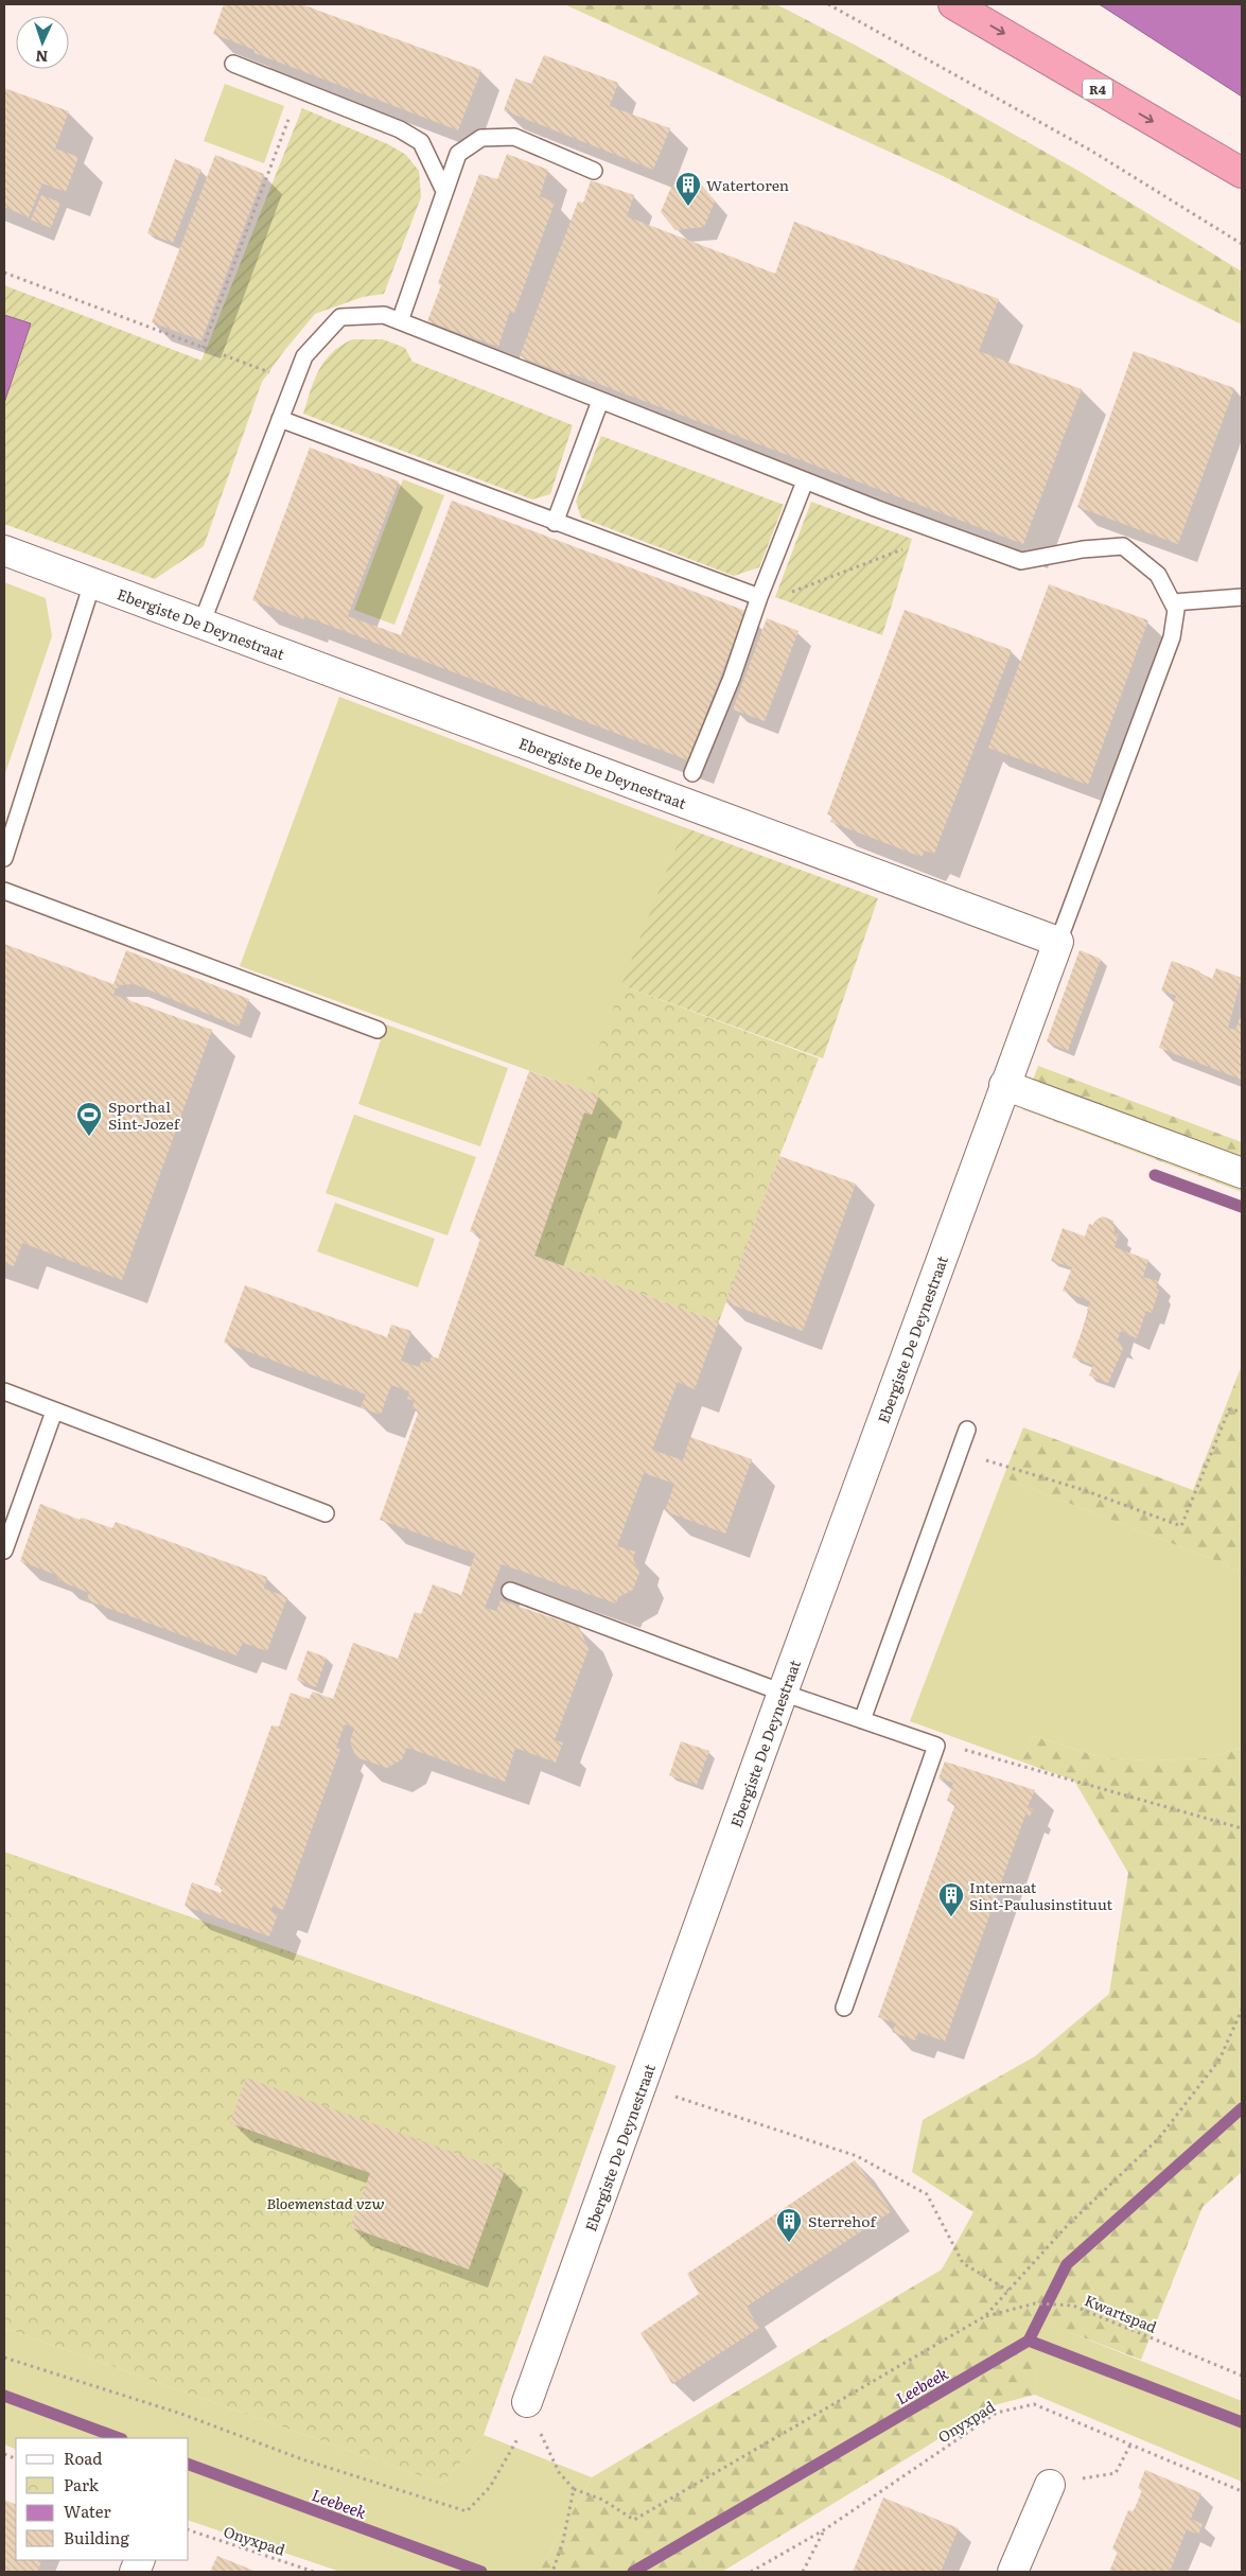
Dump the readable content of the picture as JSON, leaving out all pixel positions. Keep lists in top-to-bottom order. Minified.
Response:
{"streets":{"highway":["R4"],"street":["Ebergiste De Deynestraat"],"path":["Kwartspad","Onyxpad"]},"water":["Leebeek"],"parks":["Bloemenstad vzw"],"places":{"building":["Watertoren","Internaat Sint-Paulusinstituut","Sterrehof"],"sports":["Sporthal Sint-Jozef"]},"legend":["Road","Park","Water","Building"],"north":"bottom"}
